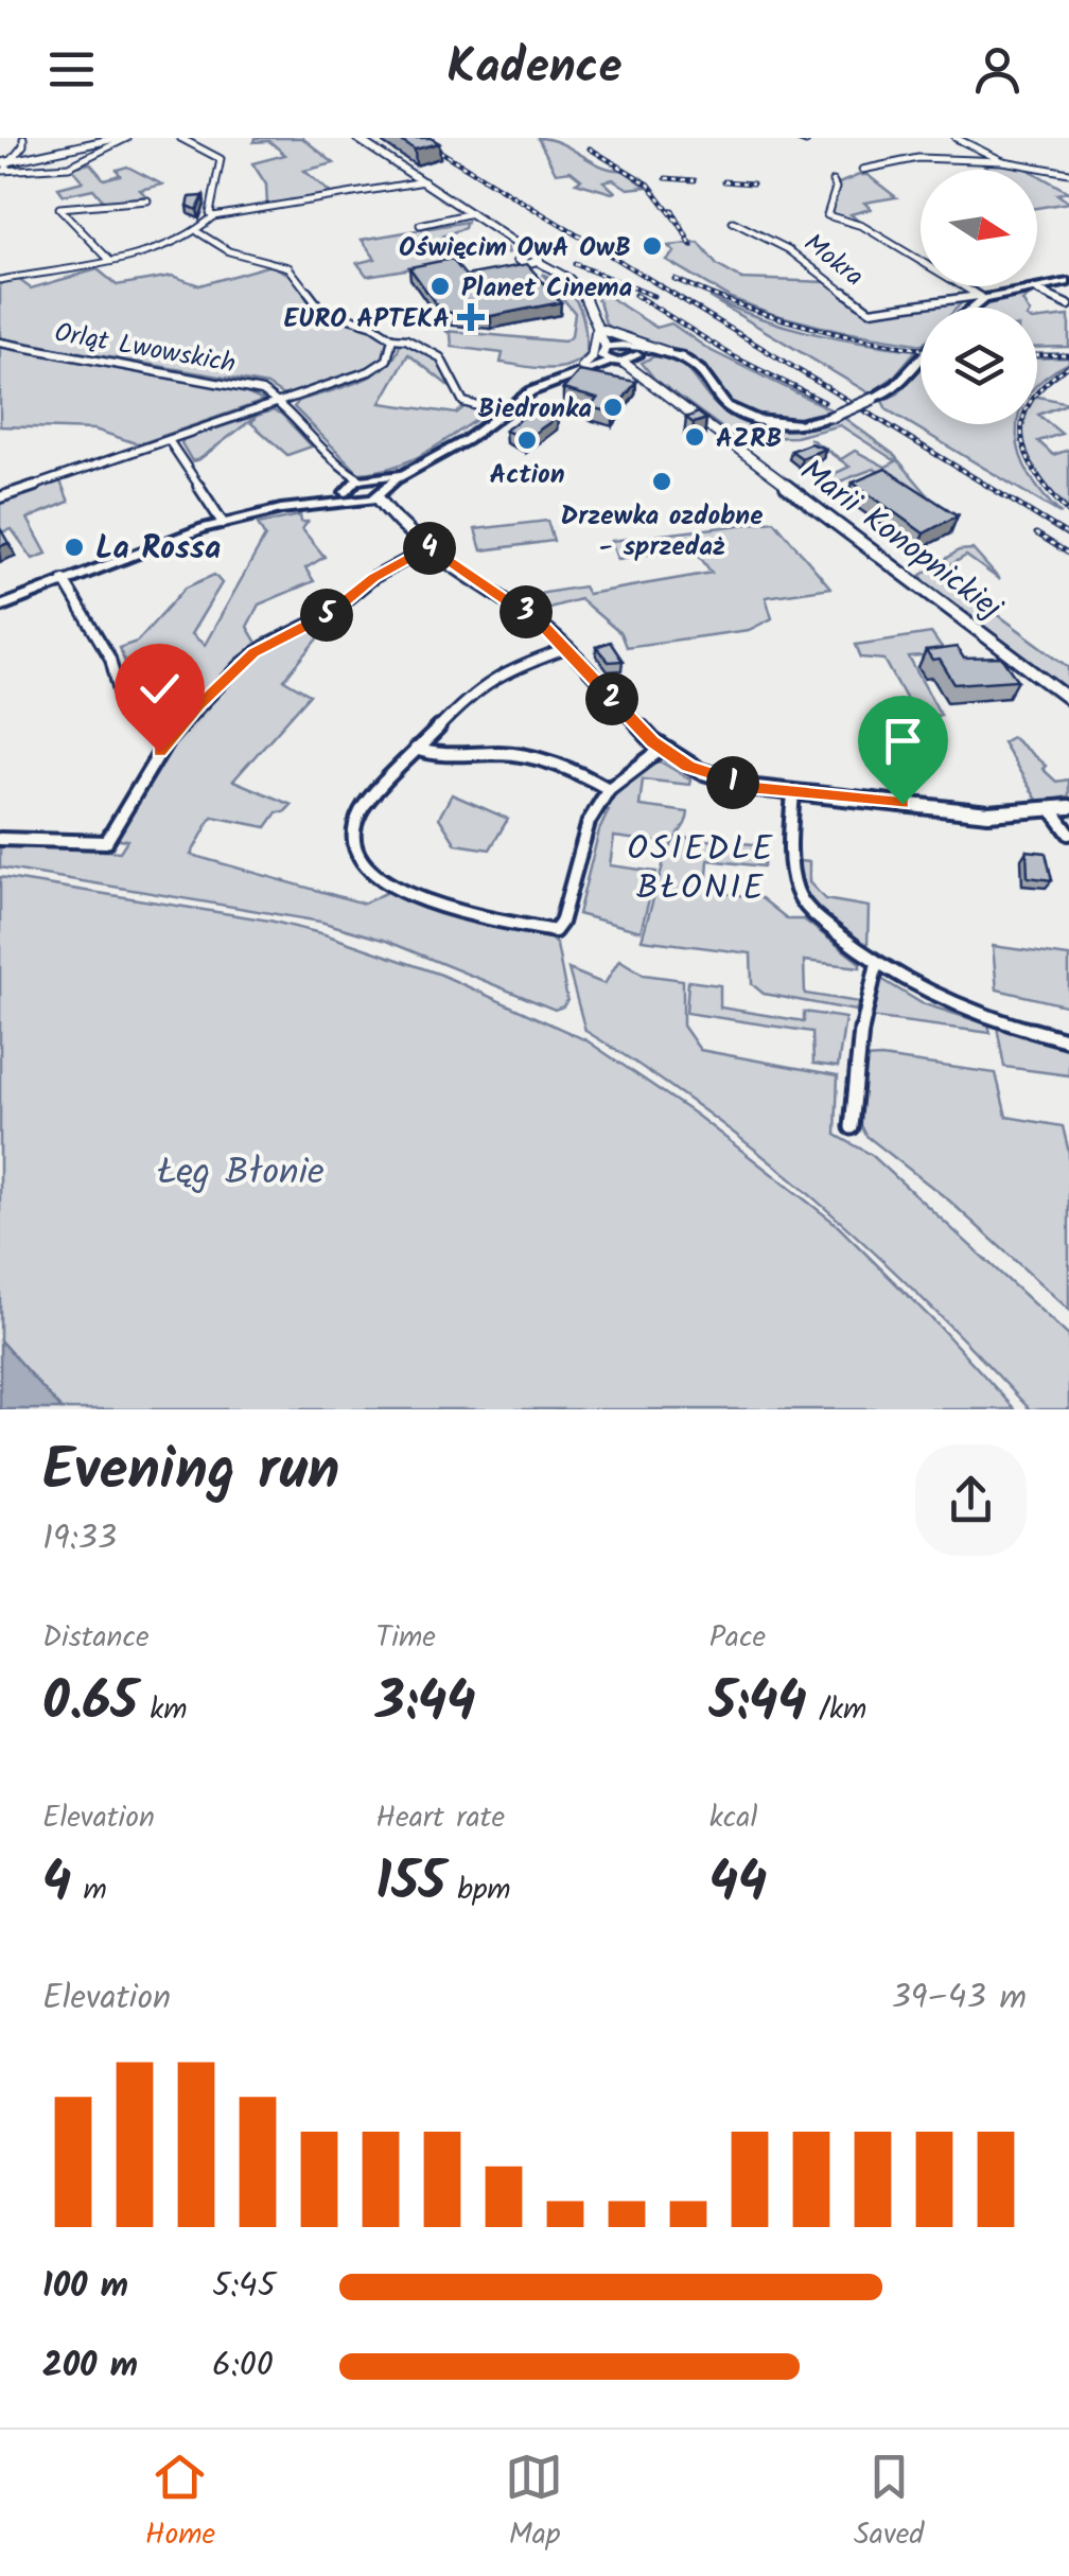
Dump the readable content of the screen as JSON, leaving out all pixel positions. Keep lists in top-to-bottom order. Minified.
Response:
{"streets":{"street":["Mokra","Orląt Lwowskich","Marii Konopnickiej"]},"districts":["OSIEDLE BŁONIE"],"parks":["Łęg Błonie"],"places":{"other":["Oświęcim OwA OwB","Planet Cinema","Biedronka","AZRB","Action","Drzewka ozdobne - sprzedaż","La Rossa"],"health":["EURO APTEKA"]},"north":"right","page":{"header":"Kadence","pins":["4","3","5","2","1"],"heading":["Evening run","19:33"],"stats":[["Distance","0.65 km"],["Time","3:44"],["Pace","5:44 /km"],["Elevation","4 m"],["Heart rate","155 bpm"],["kcal","44"]],"chart":["Elevation","39–43 m"],"list":[{"name":"100 m","note":"5:45"},{"name":"200 m","note":"6:00"}],"tabs":["Home","Map","Saved"]}}
